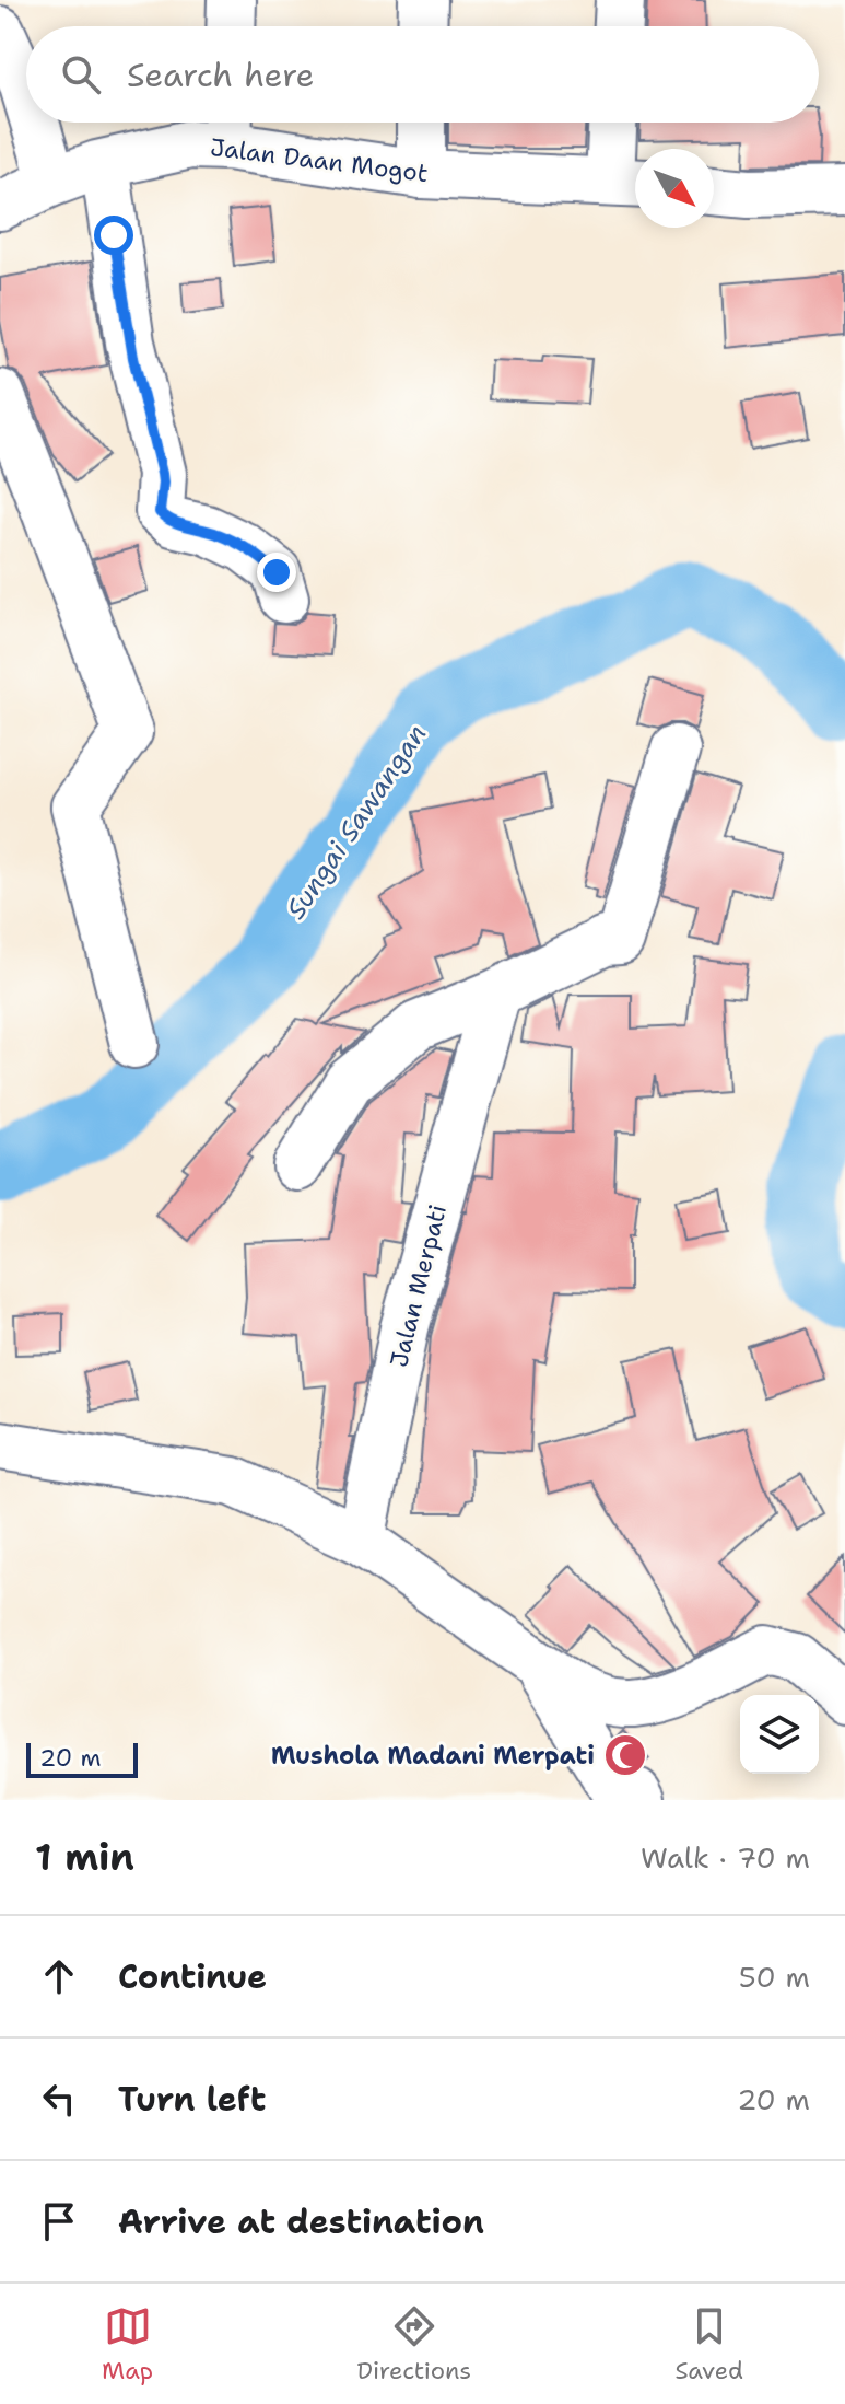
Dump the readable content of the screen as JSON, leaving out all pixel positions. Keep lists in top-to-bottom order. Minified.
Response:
{"streets":{"street":["Jalan Daan Mogot","Jalan Merpati"]},"water":["Sungai Sawangan"],"places":{"mosque":["Mushola Madani Merpati"]},"scale_bar":"20 m","north":"bottom right","page":{"search":"Search here","scale":"20 m","heading":["1 min","Walk · 70 m"],"list":[["Continue","50 m"],["Turn left","20 m"],"Arrive at destination"],"nav":["Map","Directions","Saved"]}}
